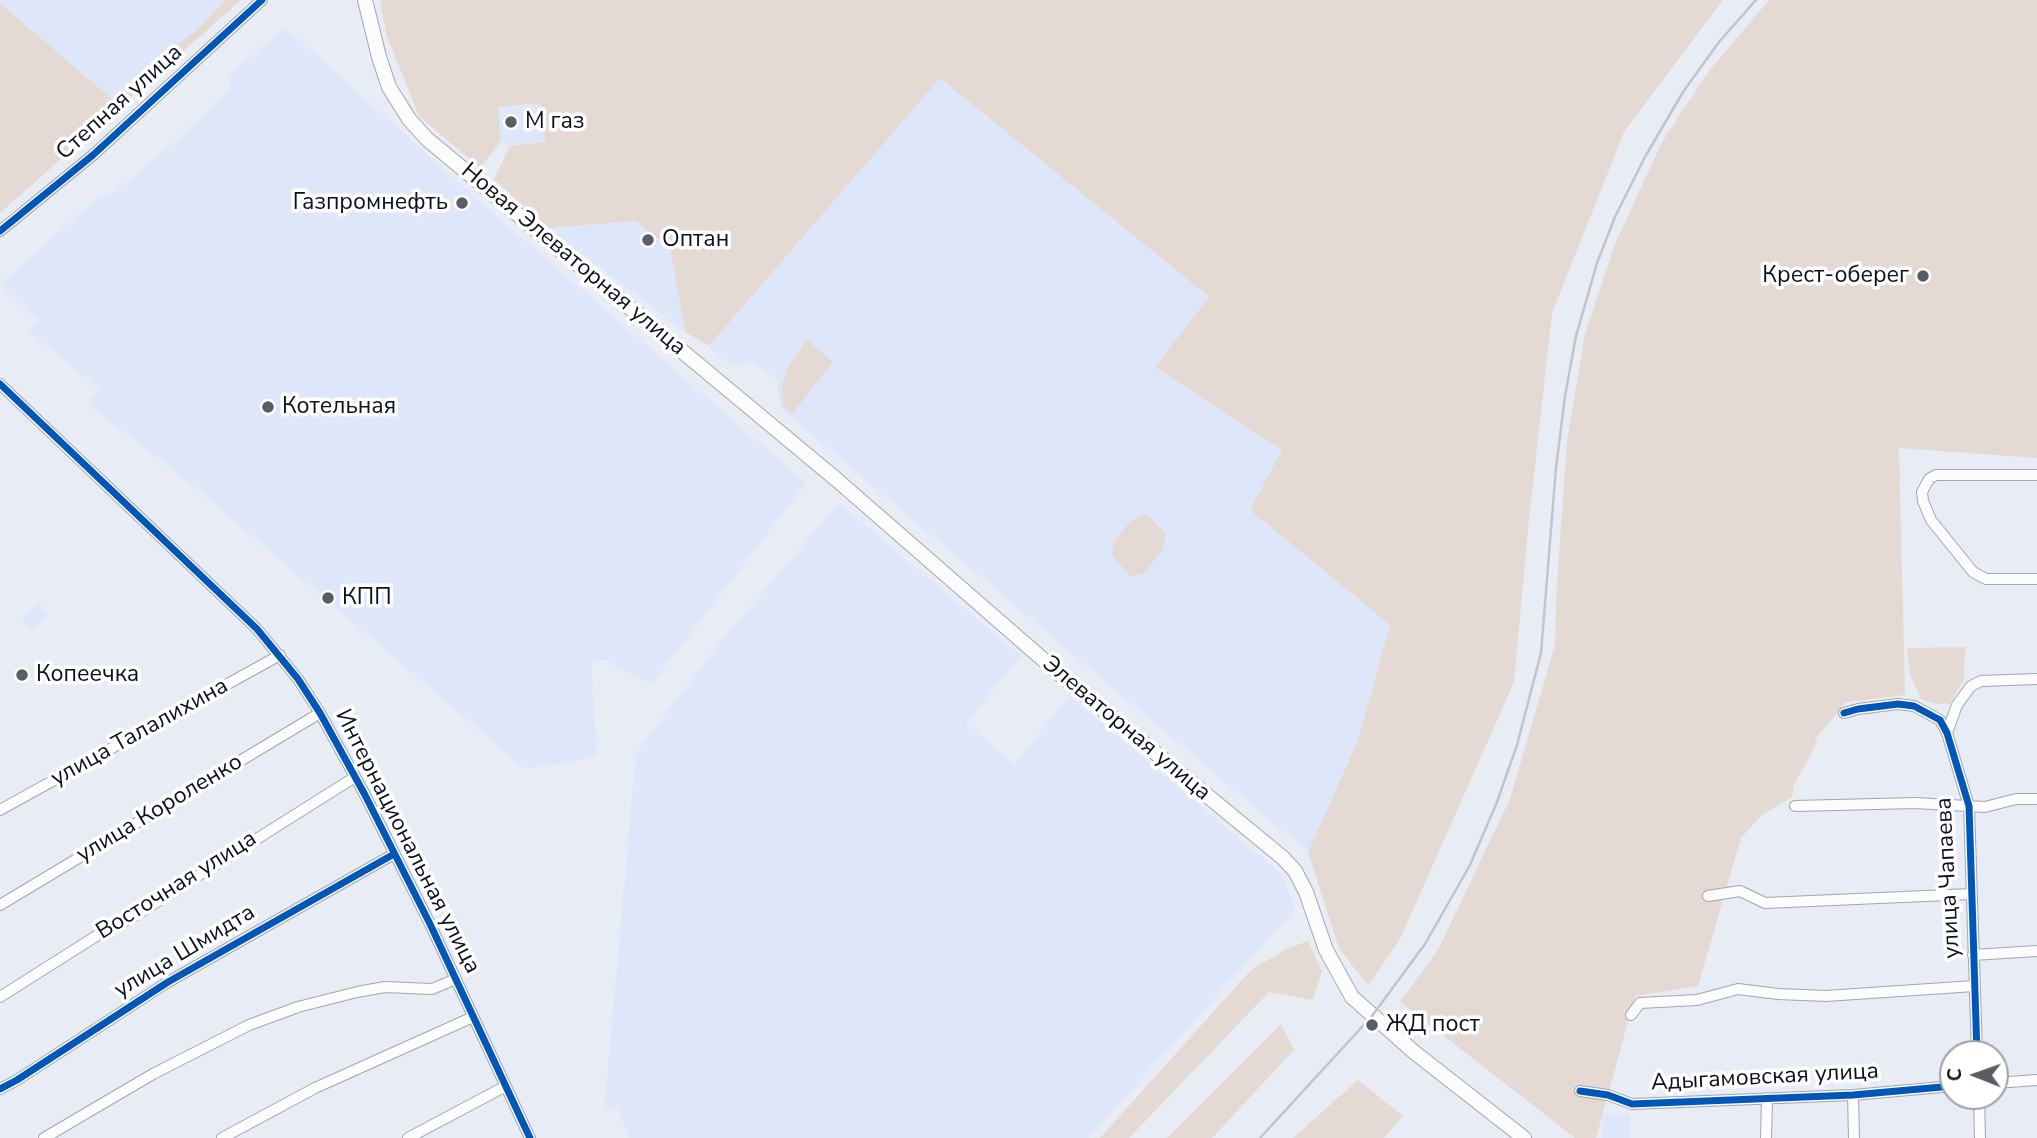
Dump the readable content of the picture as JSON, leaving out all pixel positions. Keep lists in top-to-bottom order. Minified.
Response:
{"streets":{"main road":["Новая Элеваторная улица","Элеваторная улица"],"street":["Степная улица","улица Талалихина","улица Короленко","Интернациональная улица","улица Чапаева","Восточная улица","улица Шмидта","Адыгамовская улица"]},"crossings":[["Новая Элеваторная улица","Элеваторная улица"],["улица Талалихина","Интернациональная улица"],["улица Короленко","Интернациональная улица"],["Интернациональная улица","Восточная улица"],["Интернациональная улица","улица Шмидта"]],"places":["М газ","Газпромнефть","Оптан","Крест-оберег","Котельная","КПП","Копеечка","ЖД пост"],"north":"left"}
